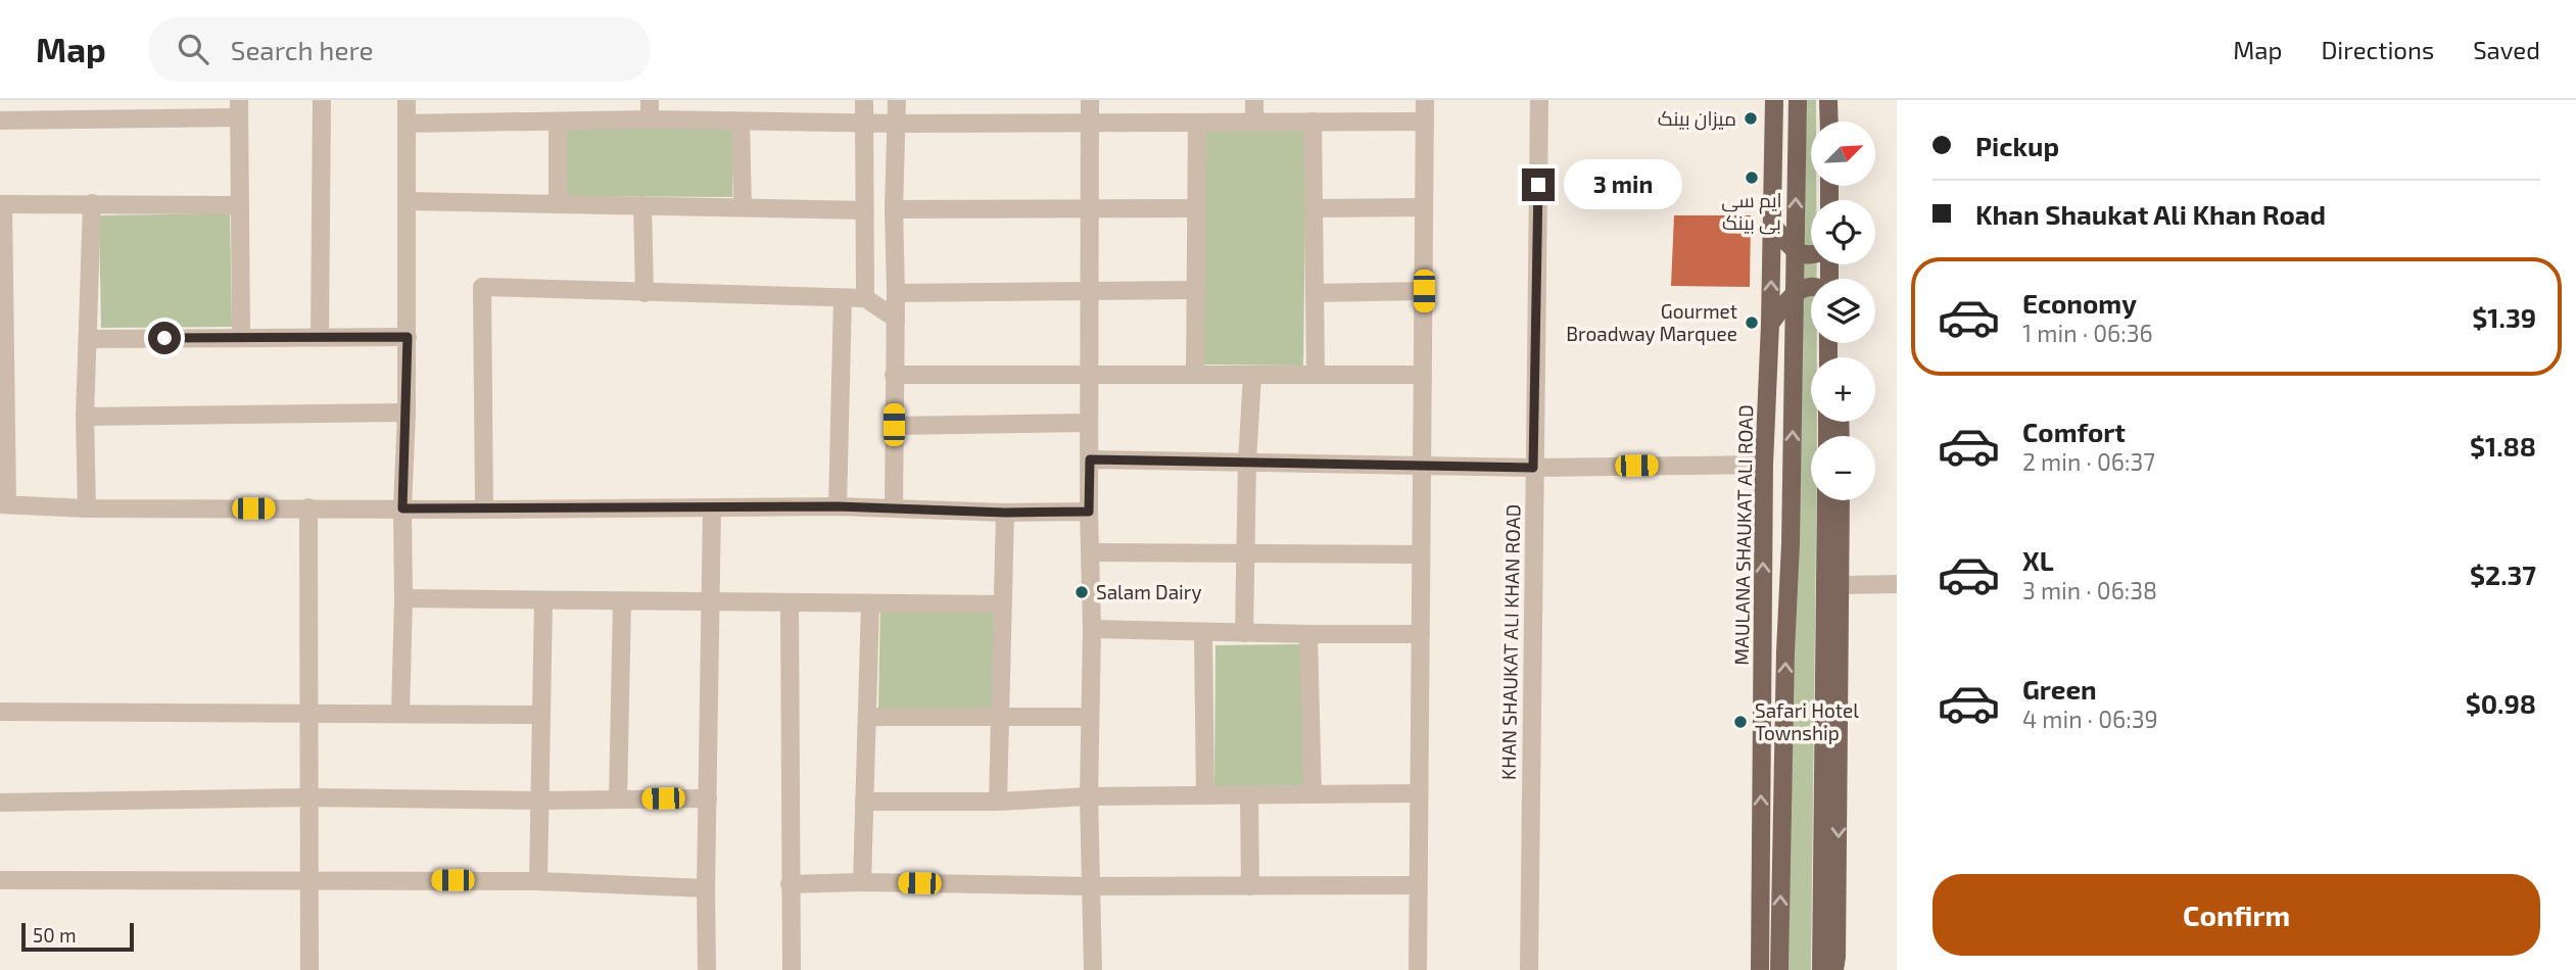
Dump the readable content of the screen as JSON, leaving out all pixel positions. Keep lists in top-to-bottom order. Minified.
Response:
{"streets":{"main road":["MAULANA SHAUKAT ALI ROAD"],"street":["KHAN SHAUKAT ALI KHAN ROAD"]},"places":["میزان بینک","ایم سی بی بینک","Gourmet Broadway Marquee","Salam Dairy","Safari Hotel Township"],"scale_bar":"50 m","north":"top right","page":{"header":"Map","search":"Search here","nav":["Map","Directions","Saved"],"banner":["Pickup","Khan Shaukat Ali Khan Road"],"map_buttons":["+","−"],"bubble":"3 min","list":[{"name":"Economy","note":"1 min · 06:36","value":"$1.39"},{"name":"Comfort","note":"2 min · 06:37","value":"$1.88"},{"name":"XL","note":"3 min · 06:38","value":"$2.37"},{"name":"Green","note":"4 min · 06:39","value":"$0.98"}],"buttons":"Confirm","scale":"50 m"}}
